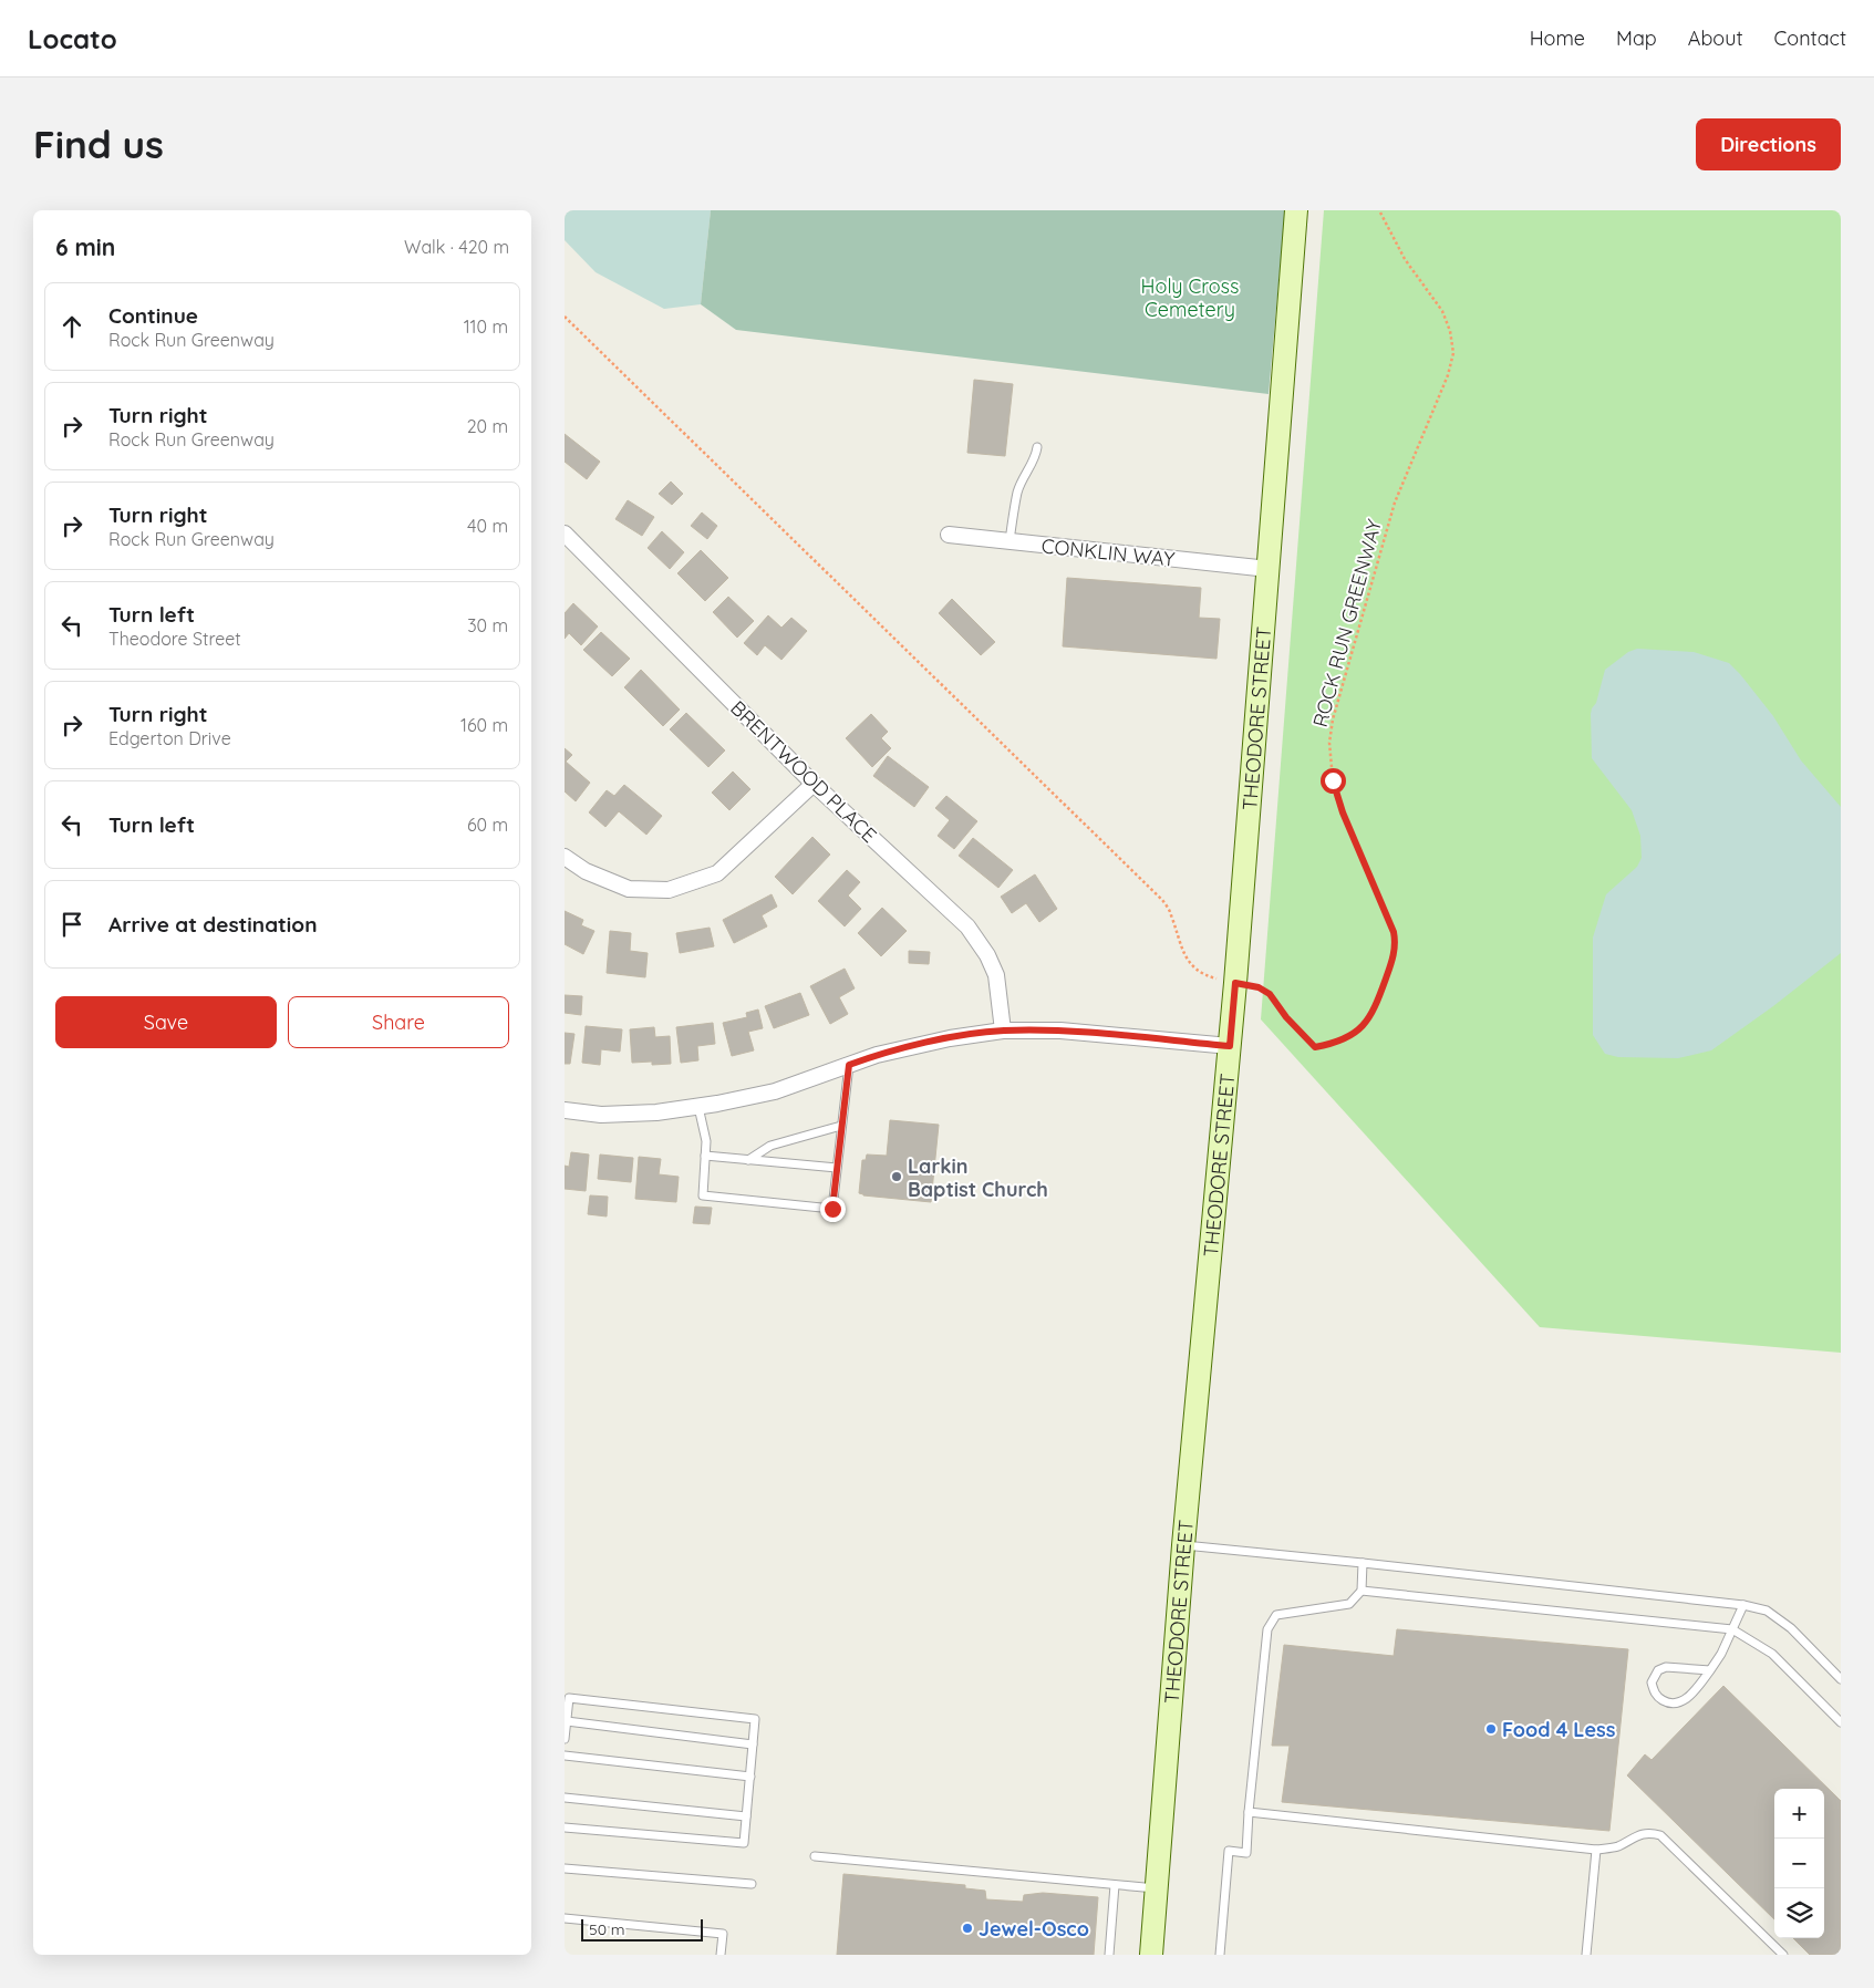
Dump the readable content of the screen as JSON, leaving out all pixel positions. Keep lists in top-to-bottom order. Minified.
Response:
{"streets":{"street":["CONKLIN WAY","THEODORE STREET","BRENTWOOD PLACE"],"path":["ROCK RUN GREENWAY"]},"crossings":[["CONKLIN WAY","THEODORE STREET"],["ROCK RUN GREENWAY","THEODORE STREET"]],"parks":["Holy Cross Cemetery"],"places":["Larkin Baptist Church","Food 4 Less","Jewel-Osco"],"scale_bar":"50 m","page":{"header":"Locato","nav":["Home","Map","About","Contact"],"buttons":["Directions",["Save","Share"]],"title":"Find us","heading":["6 min","Walk · 420 m"],"list":[["Continue","Rock Run Greenway","110 m"],["Turn right","Rock Run Greenway","20 m"],["Turn right","Rock Run Greenway","40 m"],["Turn left","Theodore Street","30 m"],["Turn right","Edgerton Drive","160 m"],["Turn left","60 m"],"Arrive at destination"],"map_buttons":["+","−"],"scale":"50 m"}}
